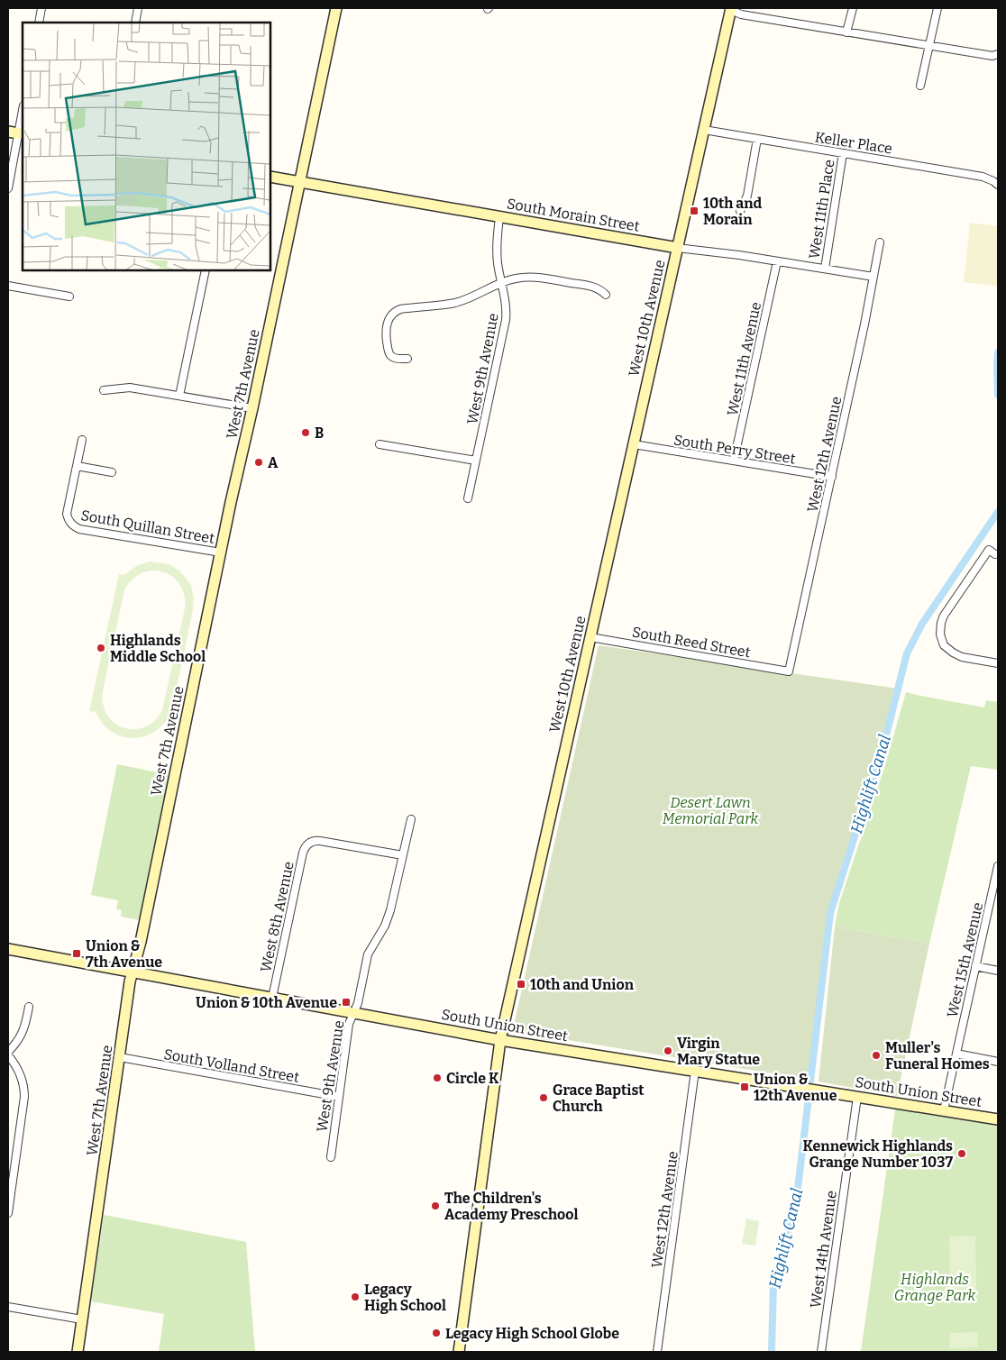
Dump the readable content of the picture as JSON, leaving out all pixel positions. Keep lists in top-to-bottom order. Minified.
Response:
{"streets":{"main road":["South Morain Street","West 10th Avenue","West 7th Avenue","South Union Street"],"street":["Keller Place","West 11th Place","West 11th Avenue","West 9th Avenue","South Perry Street","West 12th Avenue","South Quillan Street","South Reed Street","West 8th Avenue","West 15th Avenue","South Volland Street","West 14th Avenue"]},"crossings":[["Keller Place","West 11th Place"],["Keller Place","West 10th Avenue"],["West 11th Place","South Morain Street"],["South Morain Street","West 10th Avenue"],["South Morain Street","West 11th Avenue"],["South Morain Street","West 9th Avenue"],["South Morain Street","West 7th Avenue"],["South Morain Street","West 12th Avenue"],["West 10th Avenue","South Perry Street"],["West 10th Avenue","South Reed Street"],["West 10th Avenue","South Union Street"],["West 11th Avenue","South Perry Street"],["West 9th Avenue","West 8th Avenue"],["West 9th Avenue","South Union Street"],["West 9th Avenue","South Volland Street"],["West 7th Avenue","South Quillan Street"],["West 7th Avenue","South Union Street"],["West 7th Avenue","South Volland Street"],["South Perry Street","West 12th Avenue"],["West 12th Avenue","South Reed Street"],["West 12th Avenue","South Union Street"],["West 8th Avenue","South Union Street"],["West 15th Avenue","South Union Street"],["South Union Street","West 14th Avenue"]],"water":["Highlift Canal"],"parks":["Desert Lawn Memorial Park","Highlands Grange Park"],"places":{"transit":["10th and Morain","Union & 7th Avenue","10th and Union","Union & 10th Avenue","Union & 12th Avenue"],"other":["B","A","Highlands Middle School","Virgin Mary Statue","Muller's Funeral Homes","Circle K","Grace Baptist Church","Kennewick Highlands Grange Number 1037","The Children's Academy Preschool","Legacy High School","Legacy High School Globe"]}}
